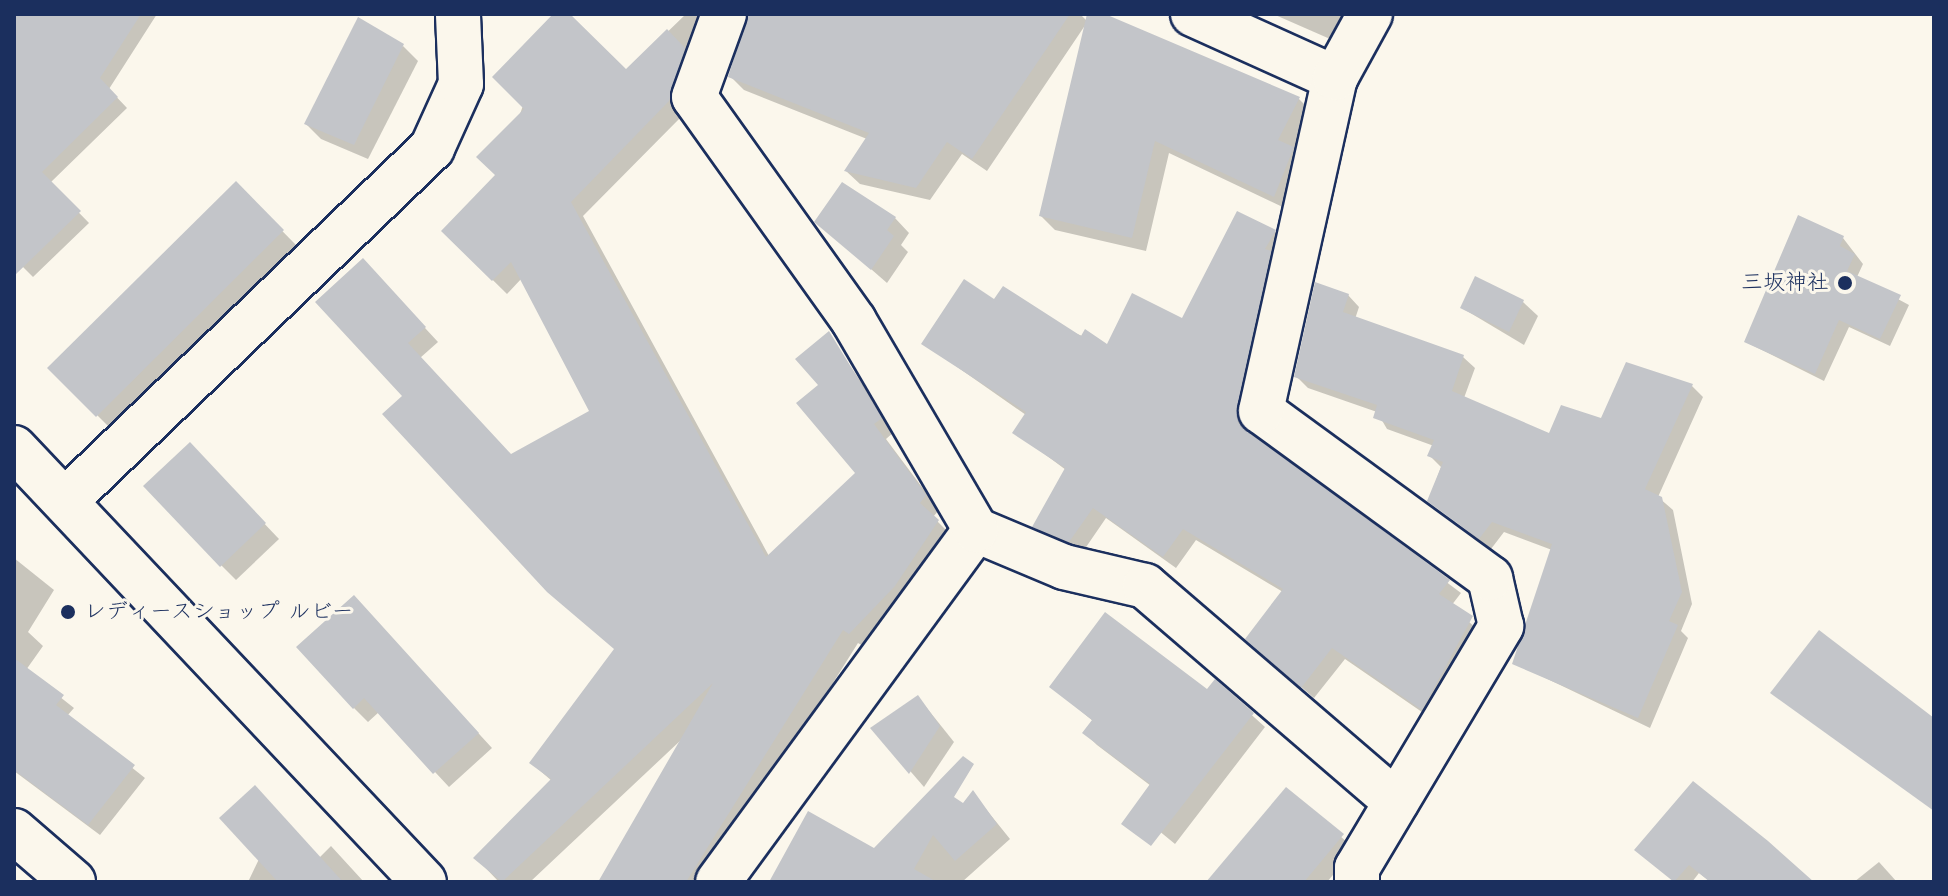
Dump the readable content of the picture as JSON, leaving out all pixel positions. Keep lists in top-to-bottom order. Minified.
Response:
{"places":["三坂神社","レディースショップ ルビー"]}
